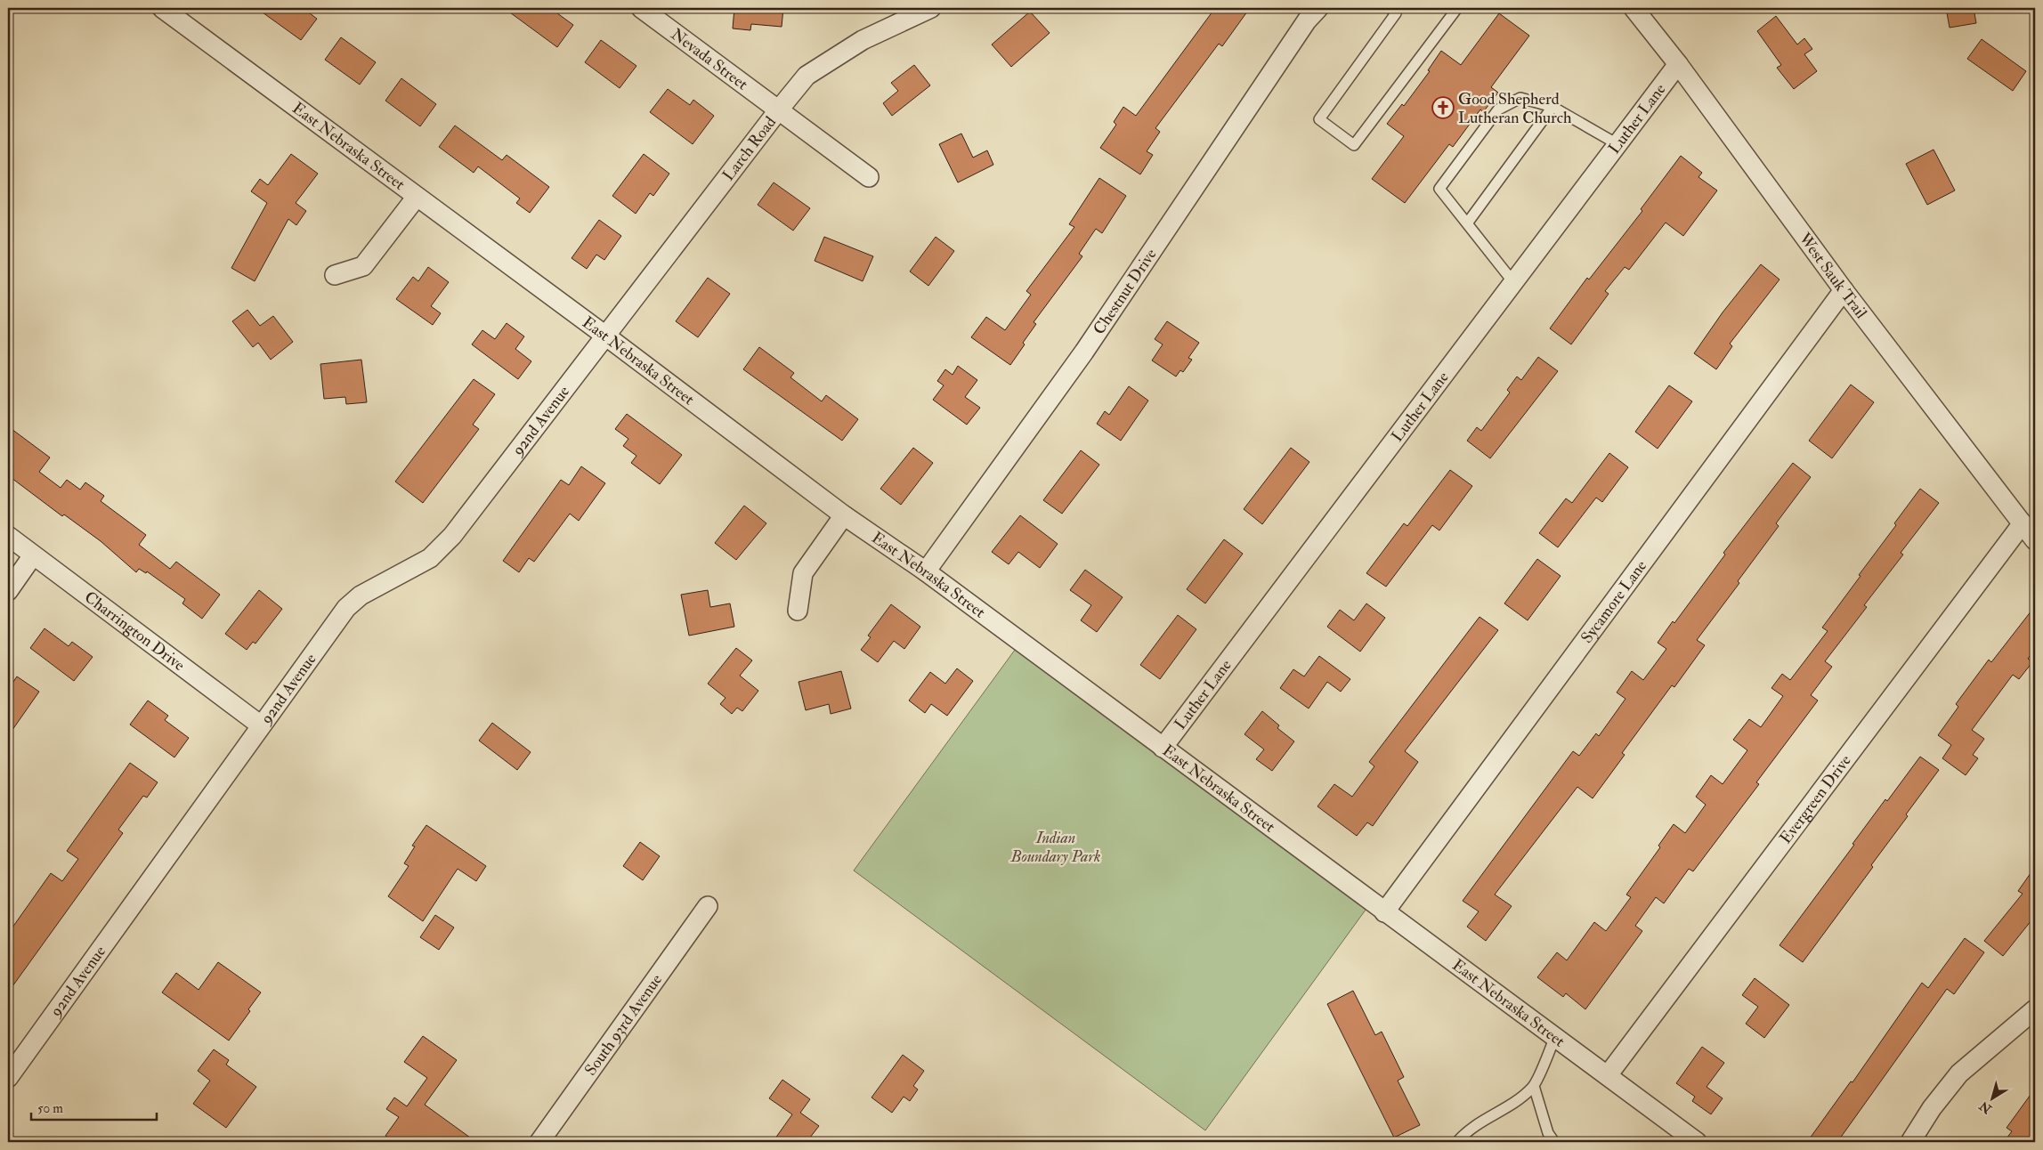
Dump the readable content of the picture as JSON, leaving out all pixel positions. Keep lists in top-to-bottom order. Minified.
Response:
{"streets":{"street":["Nevada Street","Luther Lane","East Nebraska Street","Larch Road","West Sauk Trail","Chestnut Drive","92nd Avenue","Sycamore Lane","Charrington Drive","Evergreen Drive","South 93rd Avenue"]},"crossings":[["Nevada Street","Larch Road"],["Luther Lane","East Nebraska Street"],["Luther Lane","West Sauk Trail"],["East Nebraska Street","Larch Road"],["East Nebraska Street","Chestnut Drive"],["East Nebraska Street","92nd Avenue"],["East Nebraska Street","Sycamore Lane"],["East Nebraska Street","Evergreen Drive"],["Larch Road","92nd Avenue"],["West Sauk Trail","Sycamore Lane"],["West Sauk Trail","Evergreen Drive"],["92nd Avenue","Charrington Drive"]],"parks":["Indian Boundary Park"],"places":{"church":["Good Shepherd Lutheran Church"]},"scale_bar":"50 m","north":"bottom left"}
